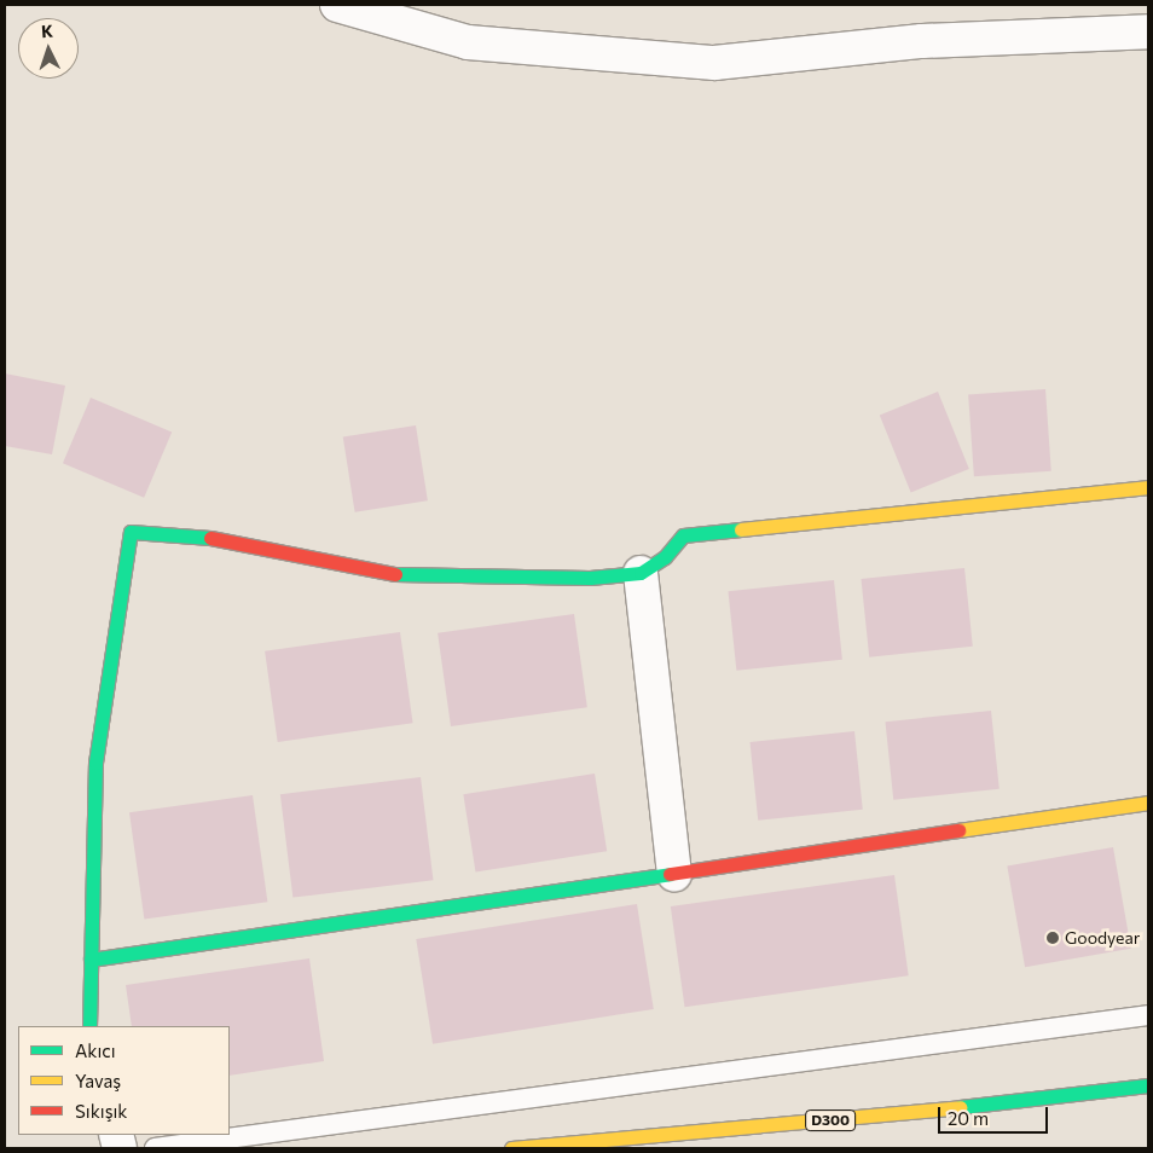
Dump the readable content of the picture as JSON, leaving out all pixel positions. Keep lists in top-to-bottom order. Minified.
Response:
{"streets":{"main road":["D300"]},"places":["Goodyear"],"legend":["Akıcı","Yavaş","Sıkışık"],"scale_bar":"20 m","north":"top"}
